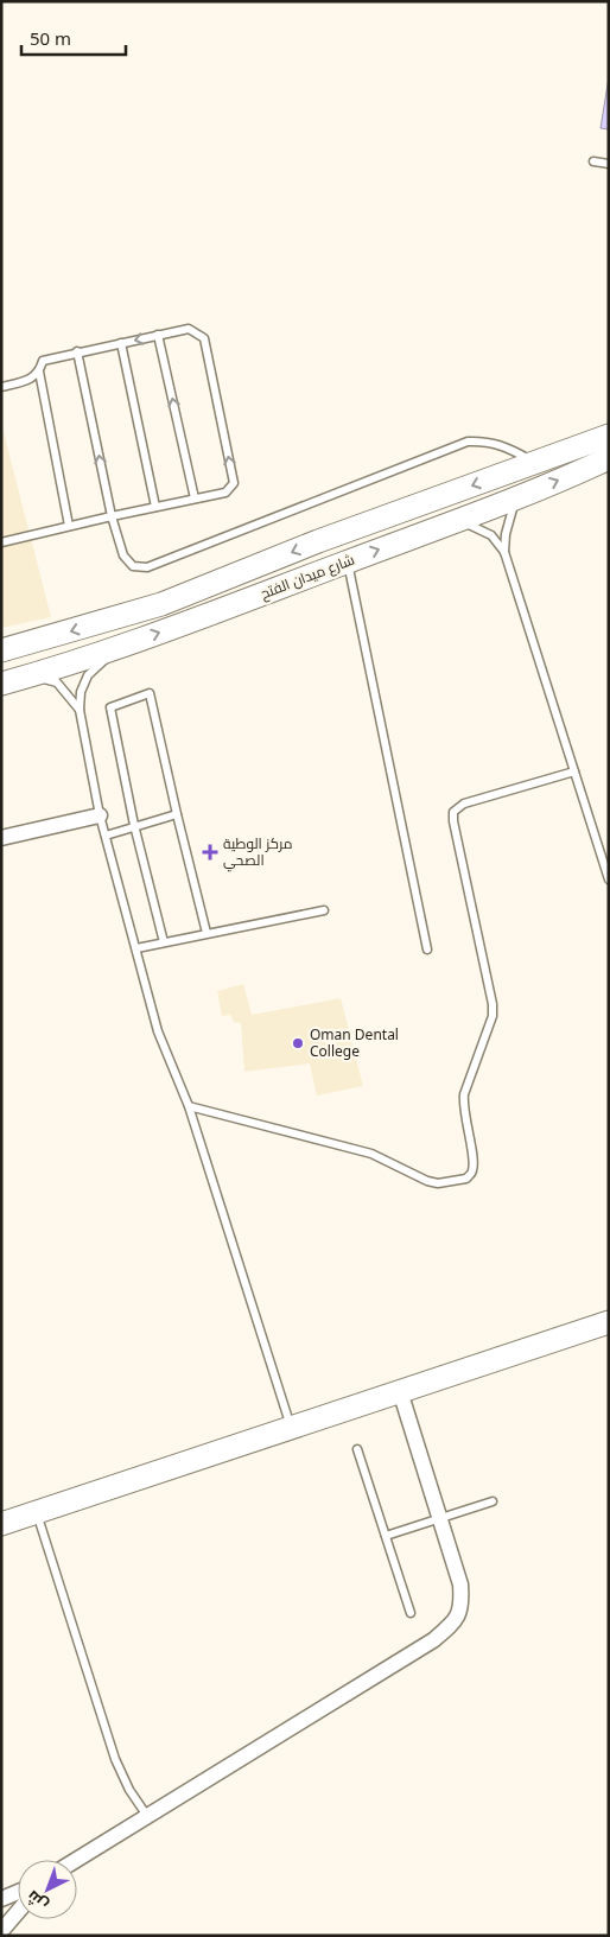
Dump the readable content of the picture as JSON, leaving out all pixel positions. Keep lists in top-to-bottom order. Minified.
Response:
{"streets":{"main road":["شارع ميدان الفتح"]},"places":{"health":["مركز الوطية الصحي"],"other":["Oman Dental College"]},"scale_bar":"50 m","north":"bottom left"}
